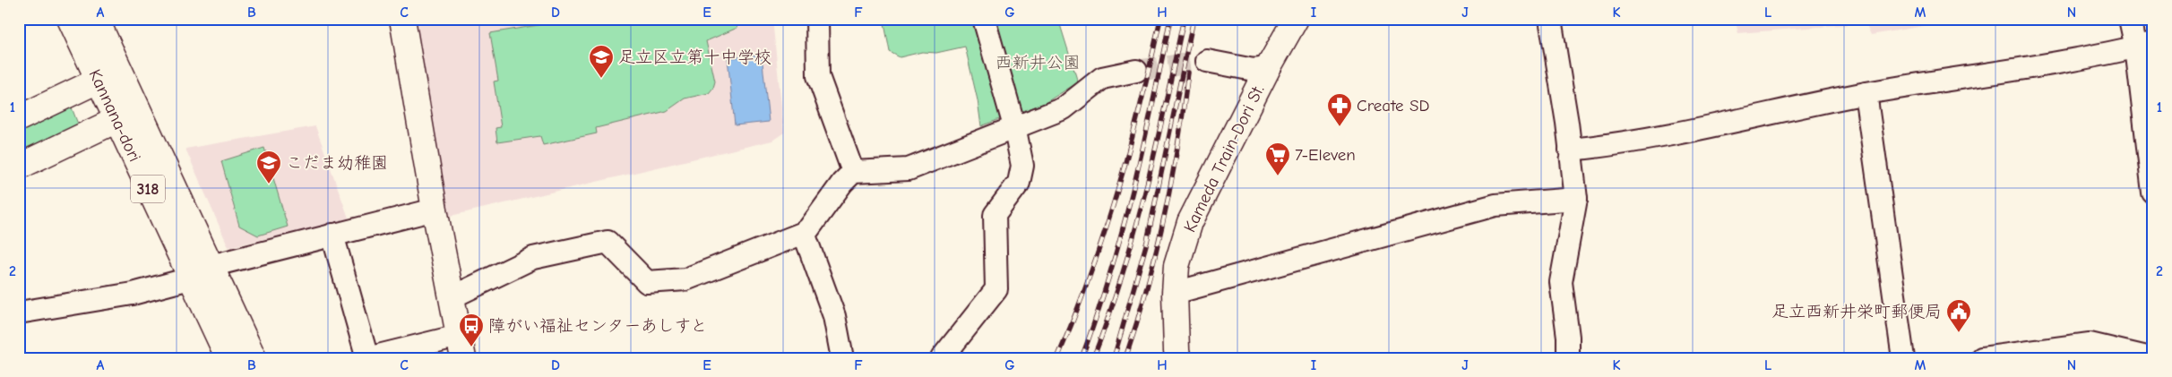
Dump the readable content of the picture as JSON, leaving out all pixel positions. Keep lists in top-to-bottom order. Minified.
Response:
{"streets":{"street":["Kannana-dori","Kameda Train-Dori St.","318"]},"parks":["西新井公園"],"places":{"school or university":["足立区立第十中学校","こだま幼稚園"],"pharmacy":["Create SD"],"supermarket":["7-Eleven"],"public building":["足立西新井栄町郵便局"],"bus stop":["障がい福祉センターあしすと"]},"grid":{"columns":["A","B","C","D","E","F","G","H","I","J","K","L","M","N"],"rows":["1","2"]}}
